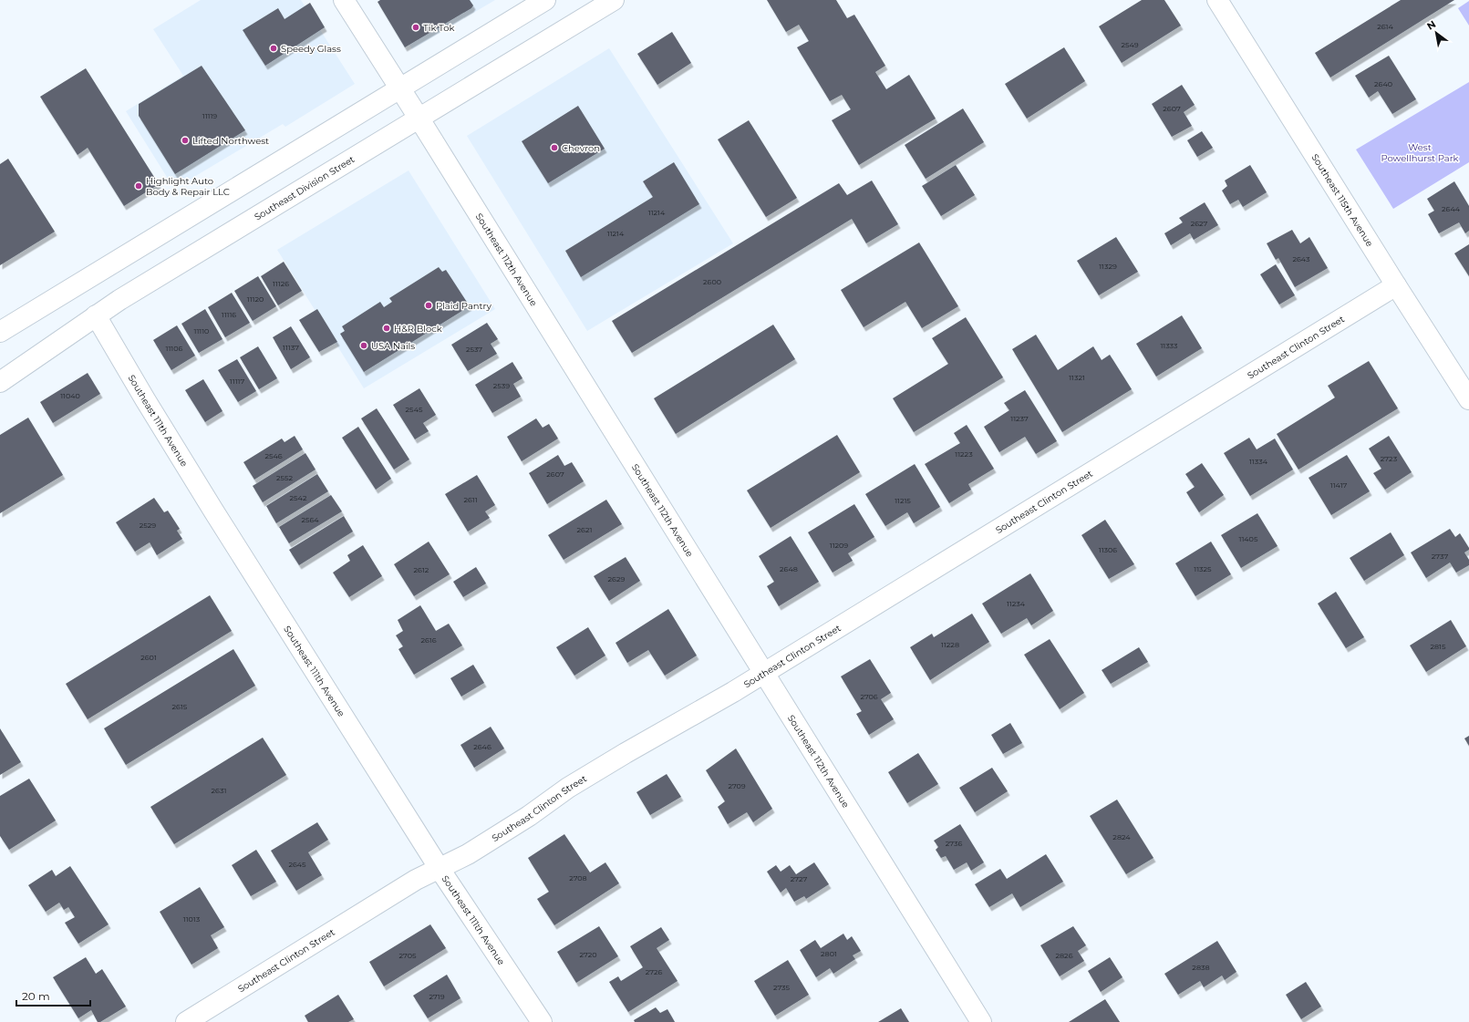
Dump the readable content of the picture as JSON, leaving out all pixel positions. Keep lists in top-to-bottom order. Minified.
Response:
{"streets":{"street":["Southeast Division Street","Southeast 115th Avenue","Southeast 112th Avenue","Southeast Clinton Street","Southeast 111th Avenue"]},"crossings":[["Southeast Division Street","Southeast 112th Avenue"],["Southeast Division Street","Southeast 111th Avenue"],["Southeast 115th Avenue","Southeast Clinton Street"],["Southeast 112th Avenue","Southeast Clinton Street"],["Southeast Clinton Street","Southeast 111th Avenue"]],"parks":["West Powellhurst Park"],"places":["Tik Tok","Speedy Glass","Lifted Northwest","Chevron","Highlight Auto Body & Repair LLC","Plaid Pantry","H&R Block","USA Nails"],"house_numbers":["2614","2549","2640","2607","11119","2644","11214","2627","11214","2643","11329","2600","11126","11120","11116","11110","11333","11137","11106","2537","11321","11117","2539","11040","2545","11237","11223","2546","2723","11334","2607","2552","11417","2542","2611","11215","2564","2529","2621","11405","11209","11306","2737","2648","11325","2612","2629","11234","2616","11228","2815","2601","2706","2615","2646","2709","2631","2824","2736","2645","2708","2727","11013","2801","2720","2705","2826","2838","2726","2735","2719"],"scale_bar":"20 m","north":"top left"}
